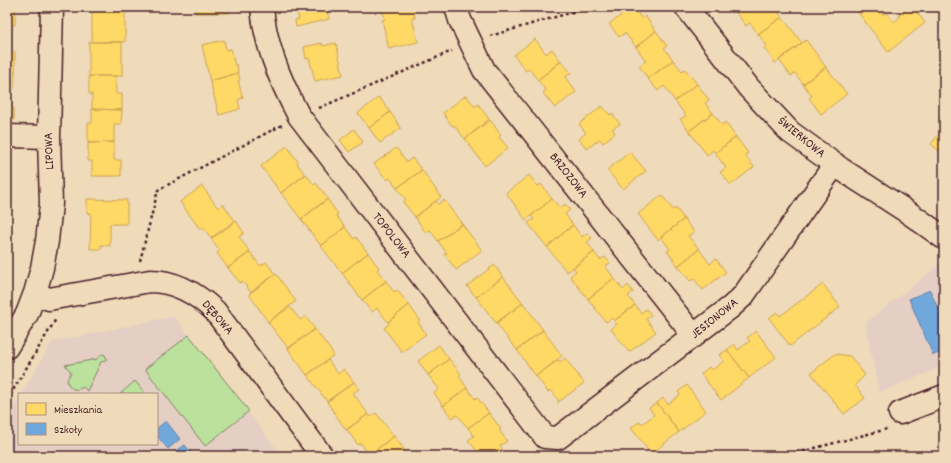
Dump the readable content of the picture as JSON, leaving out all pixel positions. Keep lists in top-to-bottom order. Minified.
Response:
{"streets":{"street":["ŚWIERKOWA","LIPOWA","BRZOZOWA","TOPOLOWA","DĘBOWA","JESIONOWA"]},"crossings":[["ŚWIERKOWA","JESIONOWA"],["LIPOWA","DĘBOWA"],["BRZOZOWA","JESIONOWA"],["TOPOLOWA","JESIONOWA"]],"legend":["Mieszkania","Szkoły"]}
